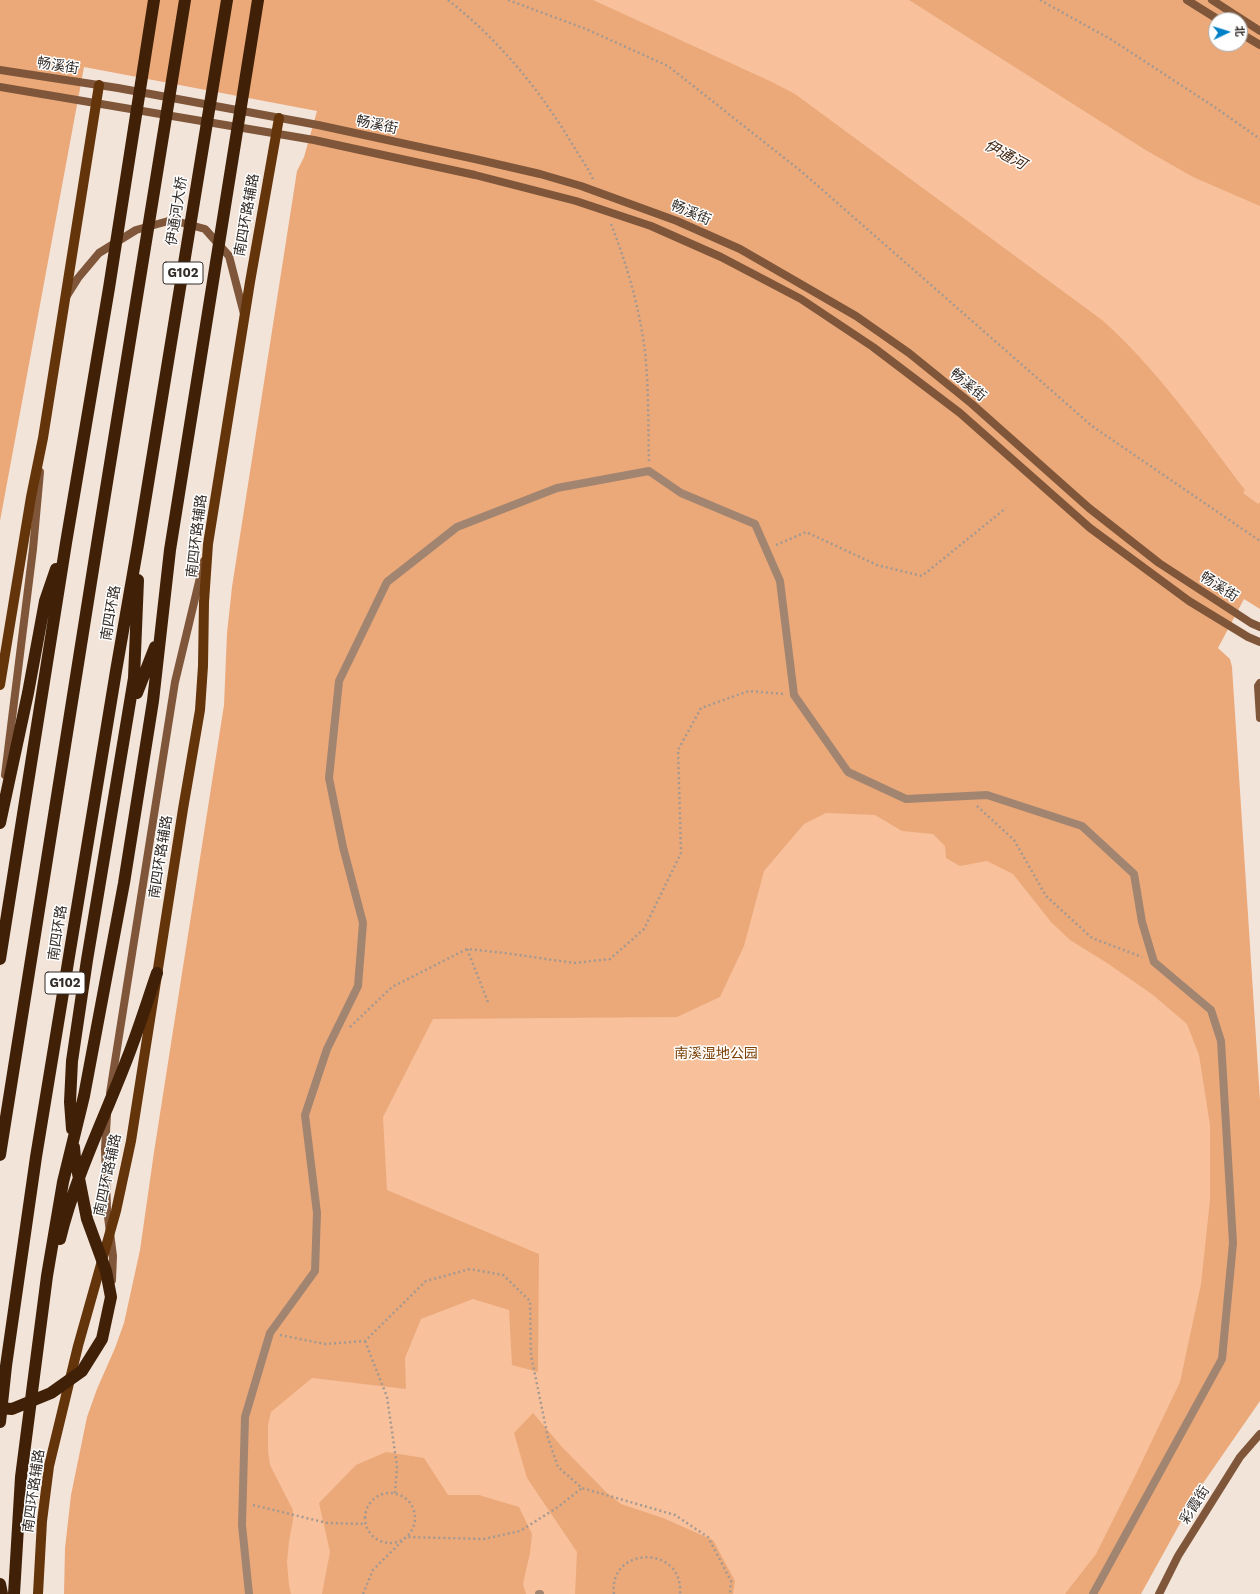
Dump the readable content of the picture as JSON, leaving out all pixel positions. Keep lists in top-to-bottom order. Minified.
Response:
{"streets":{"highway":["伊通河大桥","G102","南四环路"],"main road":["畅溪街","南四环路辅路","彩霞街"]},"crossings":[["畅溪街","南四环路辅路"],["伊通河大桥","南四环路"]],"water":["伊通河"],"parks":["南溪湿地公园"],"north":"right"}
